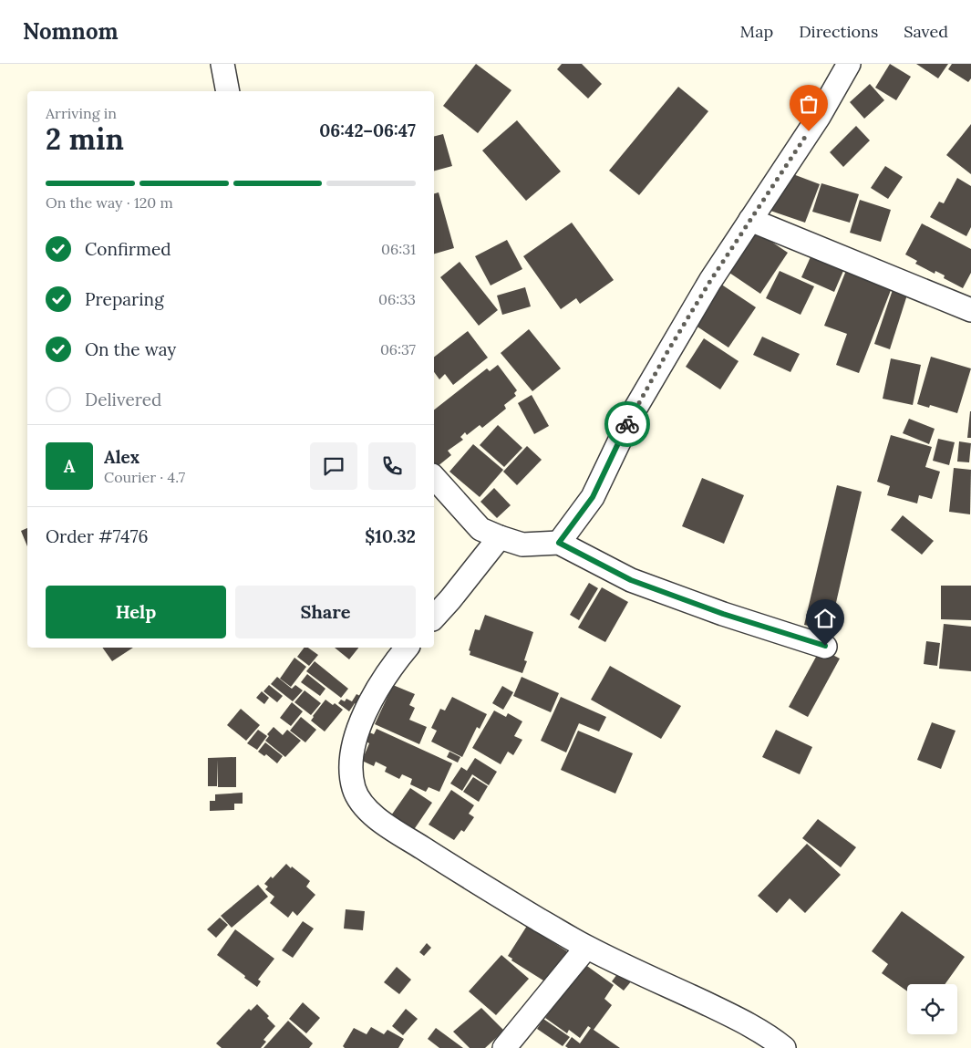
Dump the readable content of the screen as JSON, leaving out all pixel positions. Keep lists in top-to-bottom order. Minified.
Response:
{"page":{"header":"Nomnom","nav":["Map","Directions","Saved"],"heading":["2 min","Arriving in","06:42–06:47"],"panel":["Alex","Courier · 4.7","Order #7476","$10.32"],"bar":"On the way · 120 m","list":[["Confirmed","06:31"],["Preparing","06:33"],["On the way","06:37"],"Delivered"],"round":"A","buttons":["Help","Share"]}}
